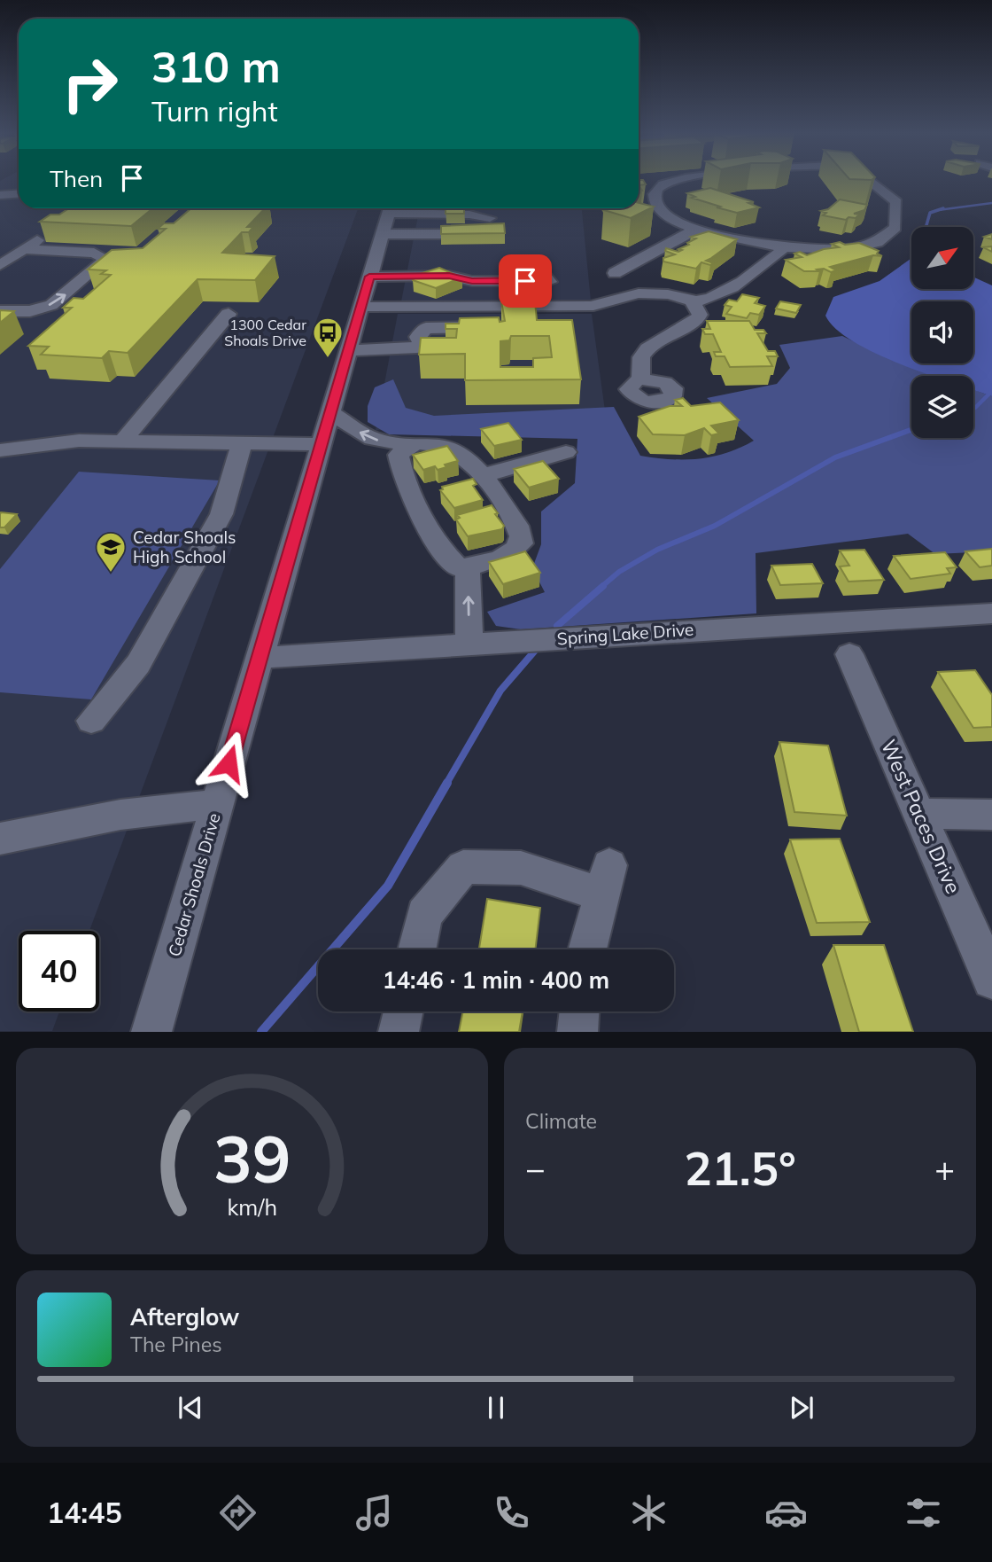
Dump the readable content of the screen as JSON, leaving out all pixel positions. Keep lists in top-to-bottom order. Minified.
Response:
{"streets":{"street":["Spring Lake Drive","West Paces Drive","Cedar Shoals Drive"]},"crossings":[["Spring Lake Drive","Cedar Shoals Drive"]],"places":{"bus stop":["1300 Cedar Shoals Drive"],"school or university":["Cedar Shoals High School"]},"north":"top right","page":{"turn":["310 m","Turn right"],"then":"Then","limit":"40","trip":"14:46 · 1 min · 400 m","tile":"Climate","heat":["−","21.5°","+"],"song":["Afterglow","The Pines"],"tabs":"14:45","gauge":["39","km/h"]}}
